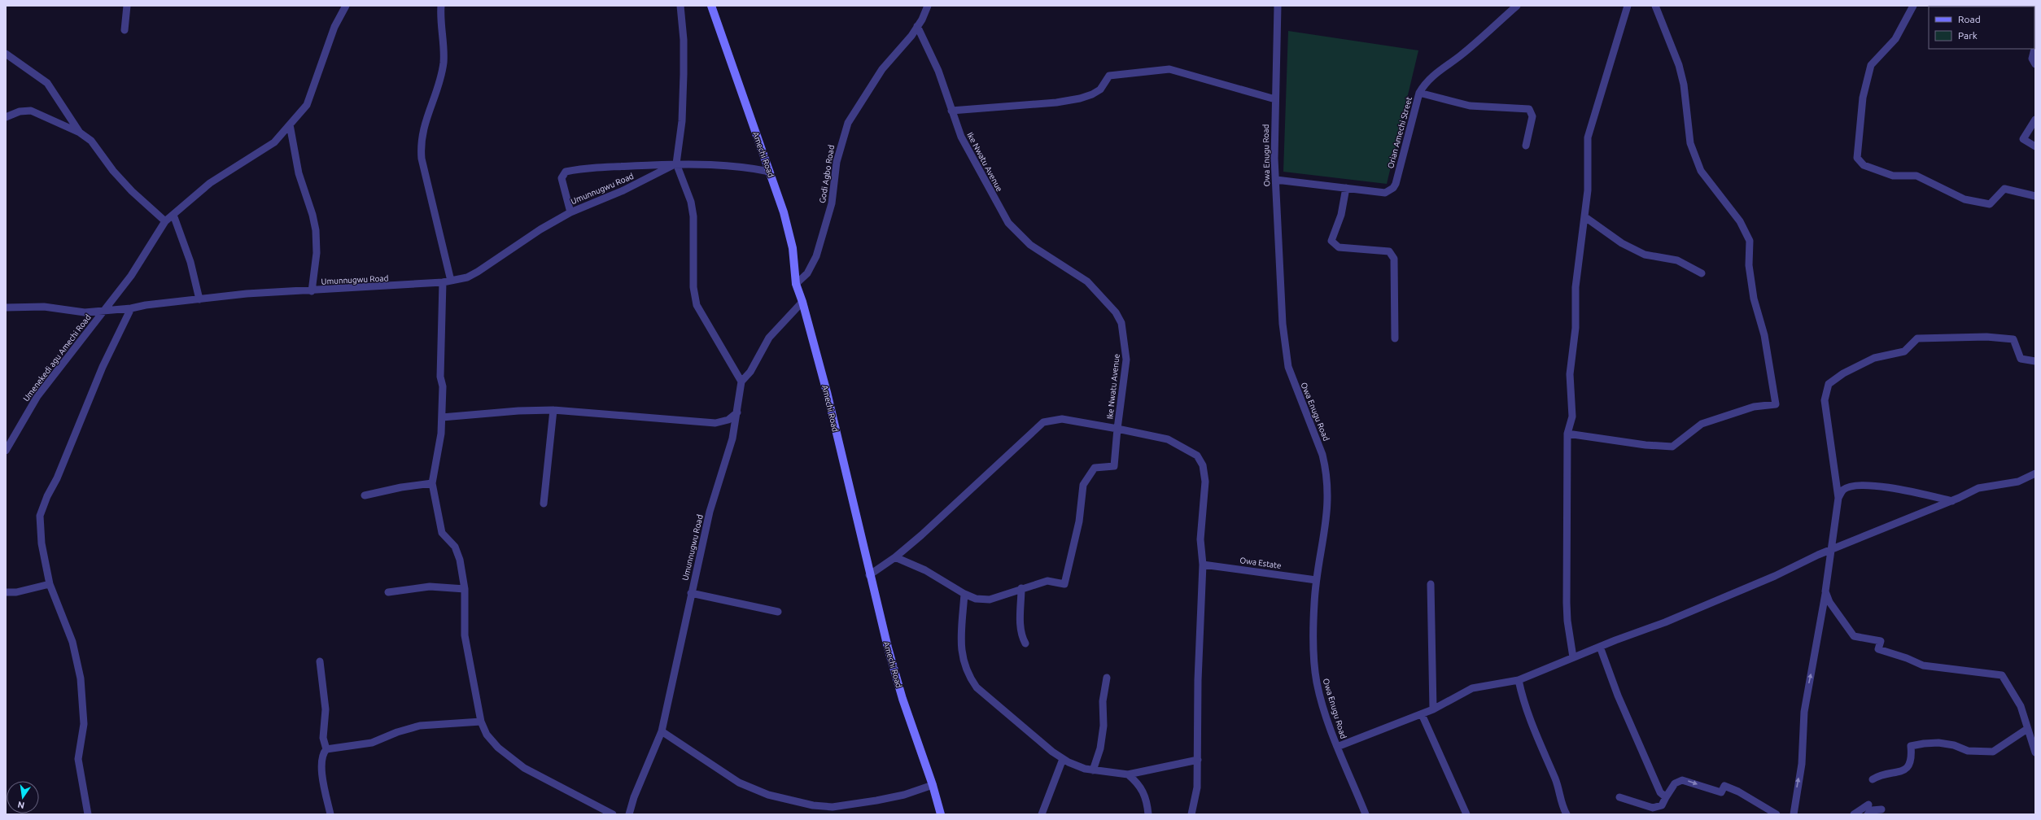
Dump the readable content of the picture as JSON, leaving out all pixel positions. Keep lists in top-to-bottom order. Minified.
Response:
{"streets":{"main road":["Amechi Road"],"street":["Orian Amechi Street","Owa Enugu Road","Ike Nwatu Avenue","Godi Agbo Road","Umunnugwu Road","Umenekedi agu Amechi Road","Owa Estate"]},"crossings":[["Orian Amechi Street","Owa Enugu Road"],["Amechi Road","Ike Nwatu Avenue"],["Amechi Road","Godi Agbo Road"],["Owa Enugu Road","Owa Estate"],["Ike Nwatu Avenue","Godi Agbo Road"],["Umunnugwu Road","Umenekedi agu Amechi Road"]],"legend":["Road","Park"],"north":"bottom"}
